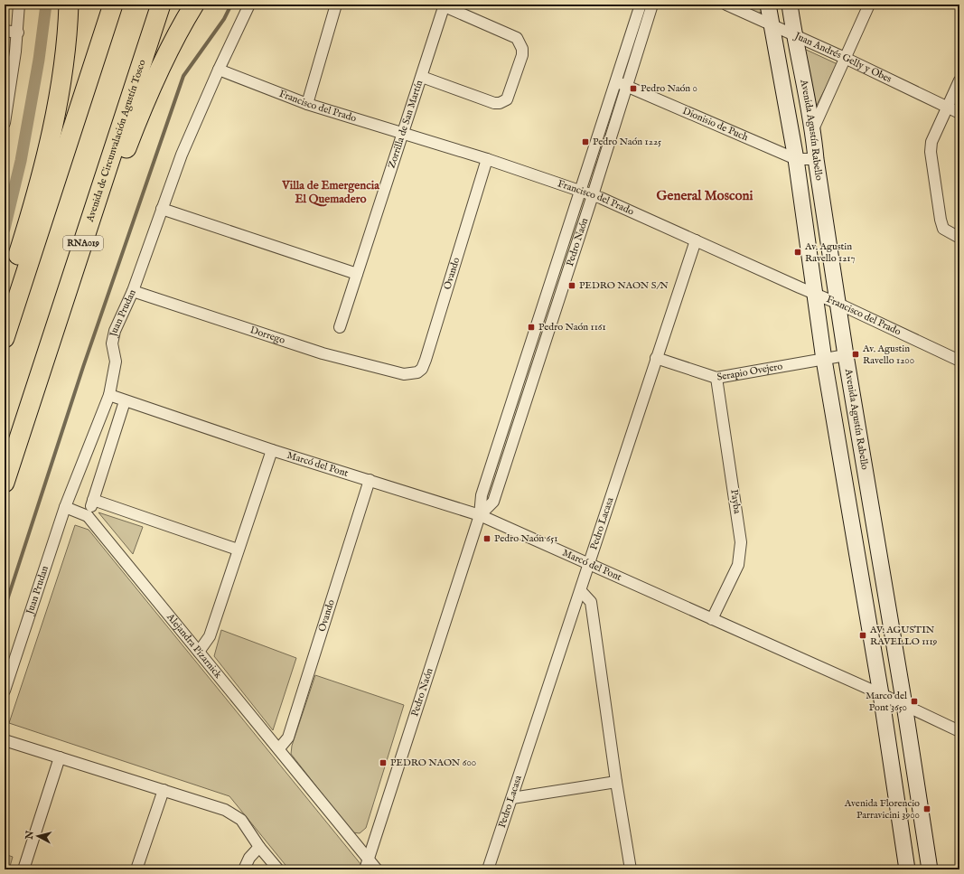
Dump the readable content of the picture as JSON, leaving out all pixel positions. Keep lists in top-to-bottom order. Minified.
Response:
{"streets":{"highway":["Avenida de Circunvalación Agustín Tosco","RNA019"],"main road":["Avenida Agustín Rabello"],"street":["Juan Andrés Gelly y Obes","Francisco del Prado","Dionisio de Puch","Zorrilla de San Martín","Pedro Naón","Ovando","Juan Prudan","Dorrego","Serapio Ovejero","Marcó del Pont","Payba","Pedro Lacasa","Alejandra Pizarnick"]},"crossings":[["Juan Andrés Gelly y Obes","Avenida Agustín Rabello"],["Francisco del Prado","Zorrilla de San Martín"],["Francisco del Prado","Avenida Agustín Rabello"],["Francisco del Prado","Pedro Naón"],["Francisco del Prado","Ovando"],["Francisco del Prado","Juan Prudan"],["Francisco del Prado","Pedro Lacasa"],["Dionisio de Puch","Avenida Agustín Rabello"],["Dionisio de Puch","Pedro Naón"],["Avenida Agustín Rabello","Serapio Ovejero"],["Avenida Agustín Rabello","Marcó del Pont"],["Pedro Naón","Marcó del Pont"],["Pedro Naón","Alejandra Pizarnick"],["Ovando","Dorrego"],["Ovando","Marcó del Pont"],["Ovando","Alejandra Pizarnick"],["Juan Prudan","Dorrego"],["Juan Prudan","Marcó del Pont"],["Serapio Ovejero","Payba"],["Serapio Ovejero","Pedro Lacasa"],["Marcó del Pont","Payba"],["Marcó del Pont","Pedro Lacasa"]],"districts":["Villa de Emergencia El Quemadero","General Mosconi"],"places":{"transit":["Pedro Naón 0","Pedro Naón 1225","Av. Agustin Ravello 1217","PEDRO NAON S/N","Pedro Naón 1161","Av. Agustin Ravello 1200","Pedro Naón 651","AV. AGUSTIN RAVELLO 1119","Marco del Pont 3650","PEDRO NAON 600","Avenida Florencio Parravicini 3900"]},"north":"left"}
